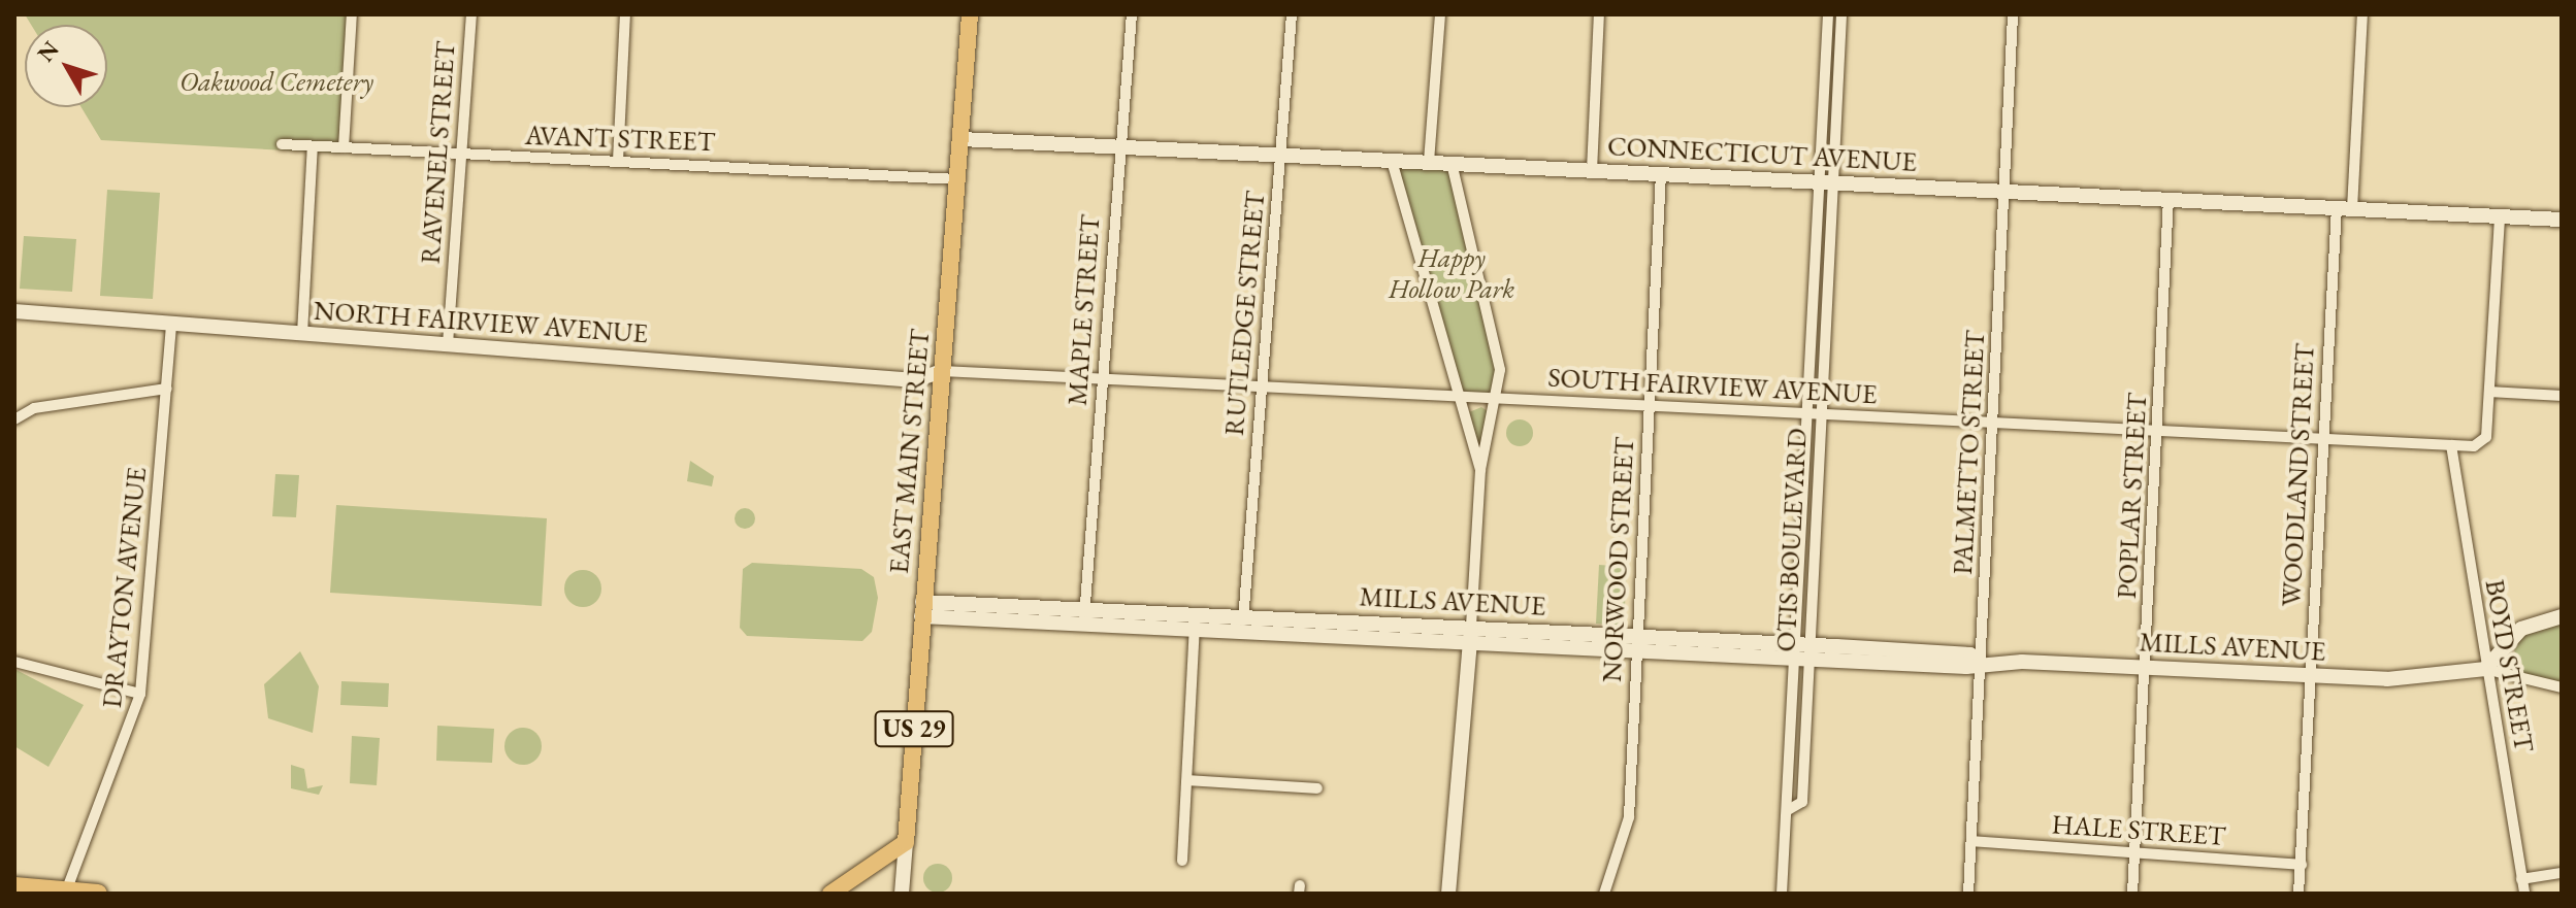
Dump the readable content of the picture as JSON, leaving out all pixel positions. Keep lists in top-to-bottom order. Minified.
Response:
{"streets":{"main road":["EAST MAIN STREET","US 29"],"street":["AVANT STREET","RAVENEL STREET","CONNECTICUT AVENUE","MAPLE STREET","RUTLEDGE STREET","NORTH FAIRVIEW AVENUE","SOUTH FAIRVIEW AVENUE","PALMETTO STREET","WOODLAND STREET","POPLAR STREET","OTIS BOULEVARD","NORWOOD STREET","DRAYTON AVENUE","MILLS AVENUE","BOYD STREET","HALE STREET"]},"crossings":[["AVANT STREET","RAVENEL STREET"],["AVANT STREET","EAST MAIN STREET"],["RAVENEL STREET","NORTH FAIRVIEW AVENUE"],["CONNECTICUT AVENUE","MAPLE STREET"],["CONNECTICUT AVENUE","RUTLEDGE STREET"],["CONNECTICUT AVENUE","EAST MAIN STREET"],["CONNECTICUT AVENUE","PALMETTO STREET"],["CONNECTICUT AVENUE","WOODLAND STREET"],["CONNECTICUT AVENUE","POPLAR STREET"],["CONNECTICUT AVENUE","OTIS BOULEVARD"],["CONNECTICUT AVENUE","NORWOOD STREET"],["MAPLE STREET","SOUTH FAIRVIEW AVENUE"],["MAPLE STREET","MILLS AVENUE"],["RUTLEDGE STREET","SOUTH FAIRVIEW AVENUE"],["RUTLEDGE STREET","MILLS AVENUE"],["NORTH FAIRVIEW AVENUE","SOUTH FAIRVIEW AVENUE"],["NORTH FAIRVIEW AVENUE","EAST MAIN STREET"],["NORTH FAIRVIEW AVENUE","DRAYTON AVENUE"],["SOUTH FAIRVIEW AVENUE","EAST MAIN STREET"],["SOUTH FAIRVIEW AVENUE","PALMETTO STREET"],["SOUTH FAIRVIEW AVENUE","WOODLAND STREET"],["SOUTH FAIRVIEW AVENUE","POPLAR STREET"],["SOUTH FAIRVIEW AVENUE","OTIS BOULEVARD"],["SOUTH FAIRVIEW AVENUE","NORWOOD STREET"],["SOUTH FAIRVIEW AVENUE","BOYD STREET"],["EAST MAIN STREET","MILLS AVENUE"],["PALMETTO STREET","MILLS AVENUE"],["PALMETTO STREET","HALE STREET"],["WOODLAND STREET","MILLS AVENUE"],["WOODLAND STREET","HALE STREET"],["POPLAR STREET","MILLS AVENUE"],["POPLAR STREET","HALE STREET"],["OTIS BOULEVARD","MILLS AVENUE"],["NORWOOD STREET","MILLS AVENUE"],["MILLS AVENUE","BOYD STREET"]],"parks":["Oakwood Cemetery","Happy Hollow Park"],"north":"top left"}
